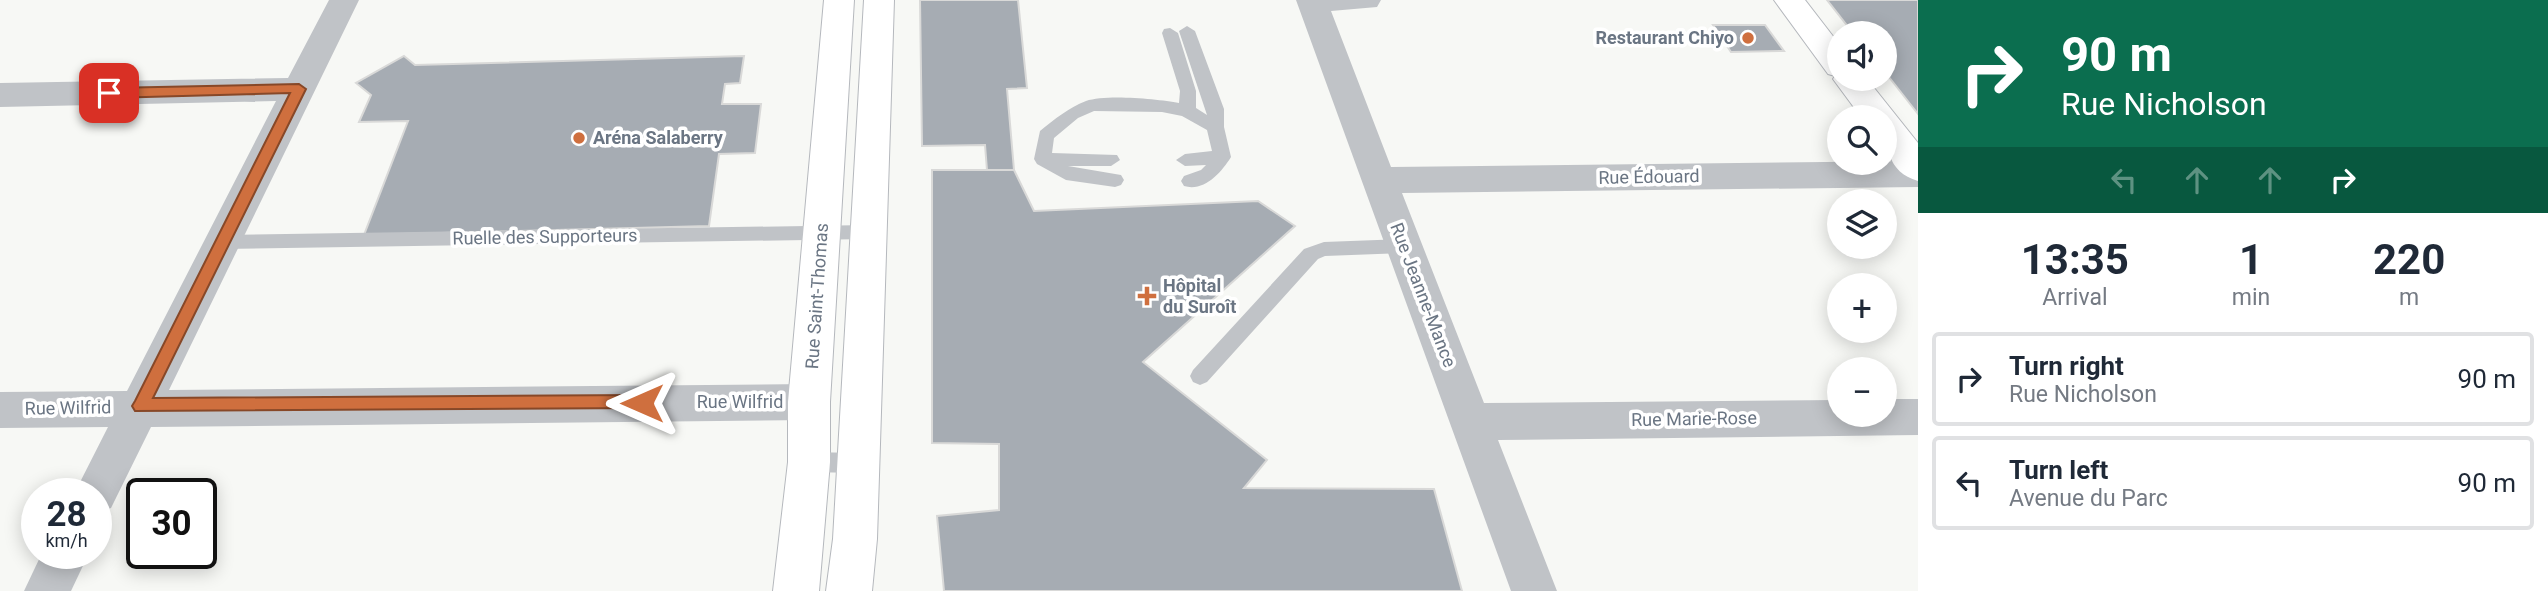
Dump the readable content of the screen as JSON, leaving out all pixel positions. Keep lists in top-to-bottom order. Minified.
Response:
{"streets":{"street":["Rue Édouard","Rue Jeanne-Mance","Rue Saint-Thomas","Rue Wilfrid","Rue Marie-Rose"],"lane":["Ruelle des Supporteurs"]},"crossings":[["Rue Édouard","Rue Jeanne-Mance"],["Ruelle des Supporteurs","Rue Saint-Thomas"],["Rue Jeanne-Mance","Rue Marie-Rose"],["Rue Saint-Thomas","Rue Wilfrid"]],"places":{"other":["Restaurant Chiyo","Aréna Salaberry"],"health":["Hôpital du Suroît"]},"page":{"turn":["90 m","Rue Nicholson"],"map_buttons":["+","−"],"eta":["13:35","Arrival","1","min","220","m"],"list":[{"name":"Turn right","note":"Rue Nicholson","value":"90 m"},{"name":"Turn left","note":"Avenue du Parc","value":"90 m"}],"speed":"28 km/h","limit":"30"}}
